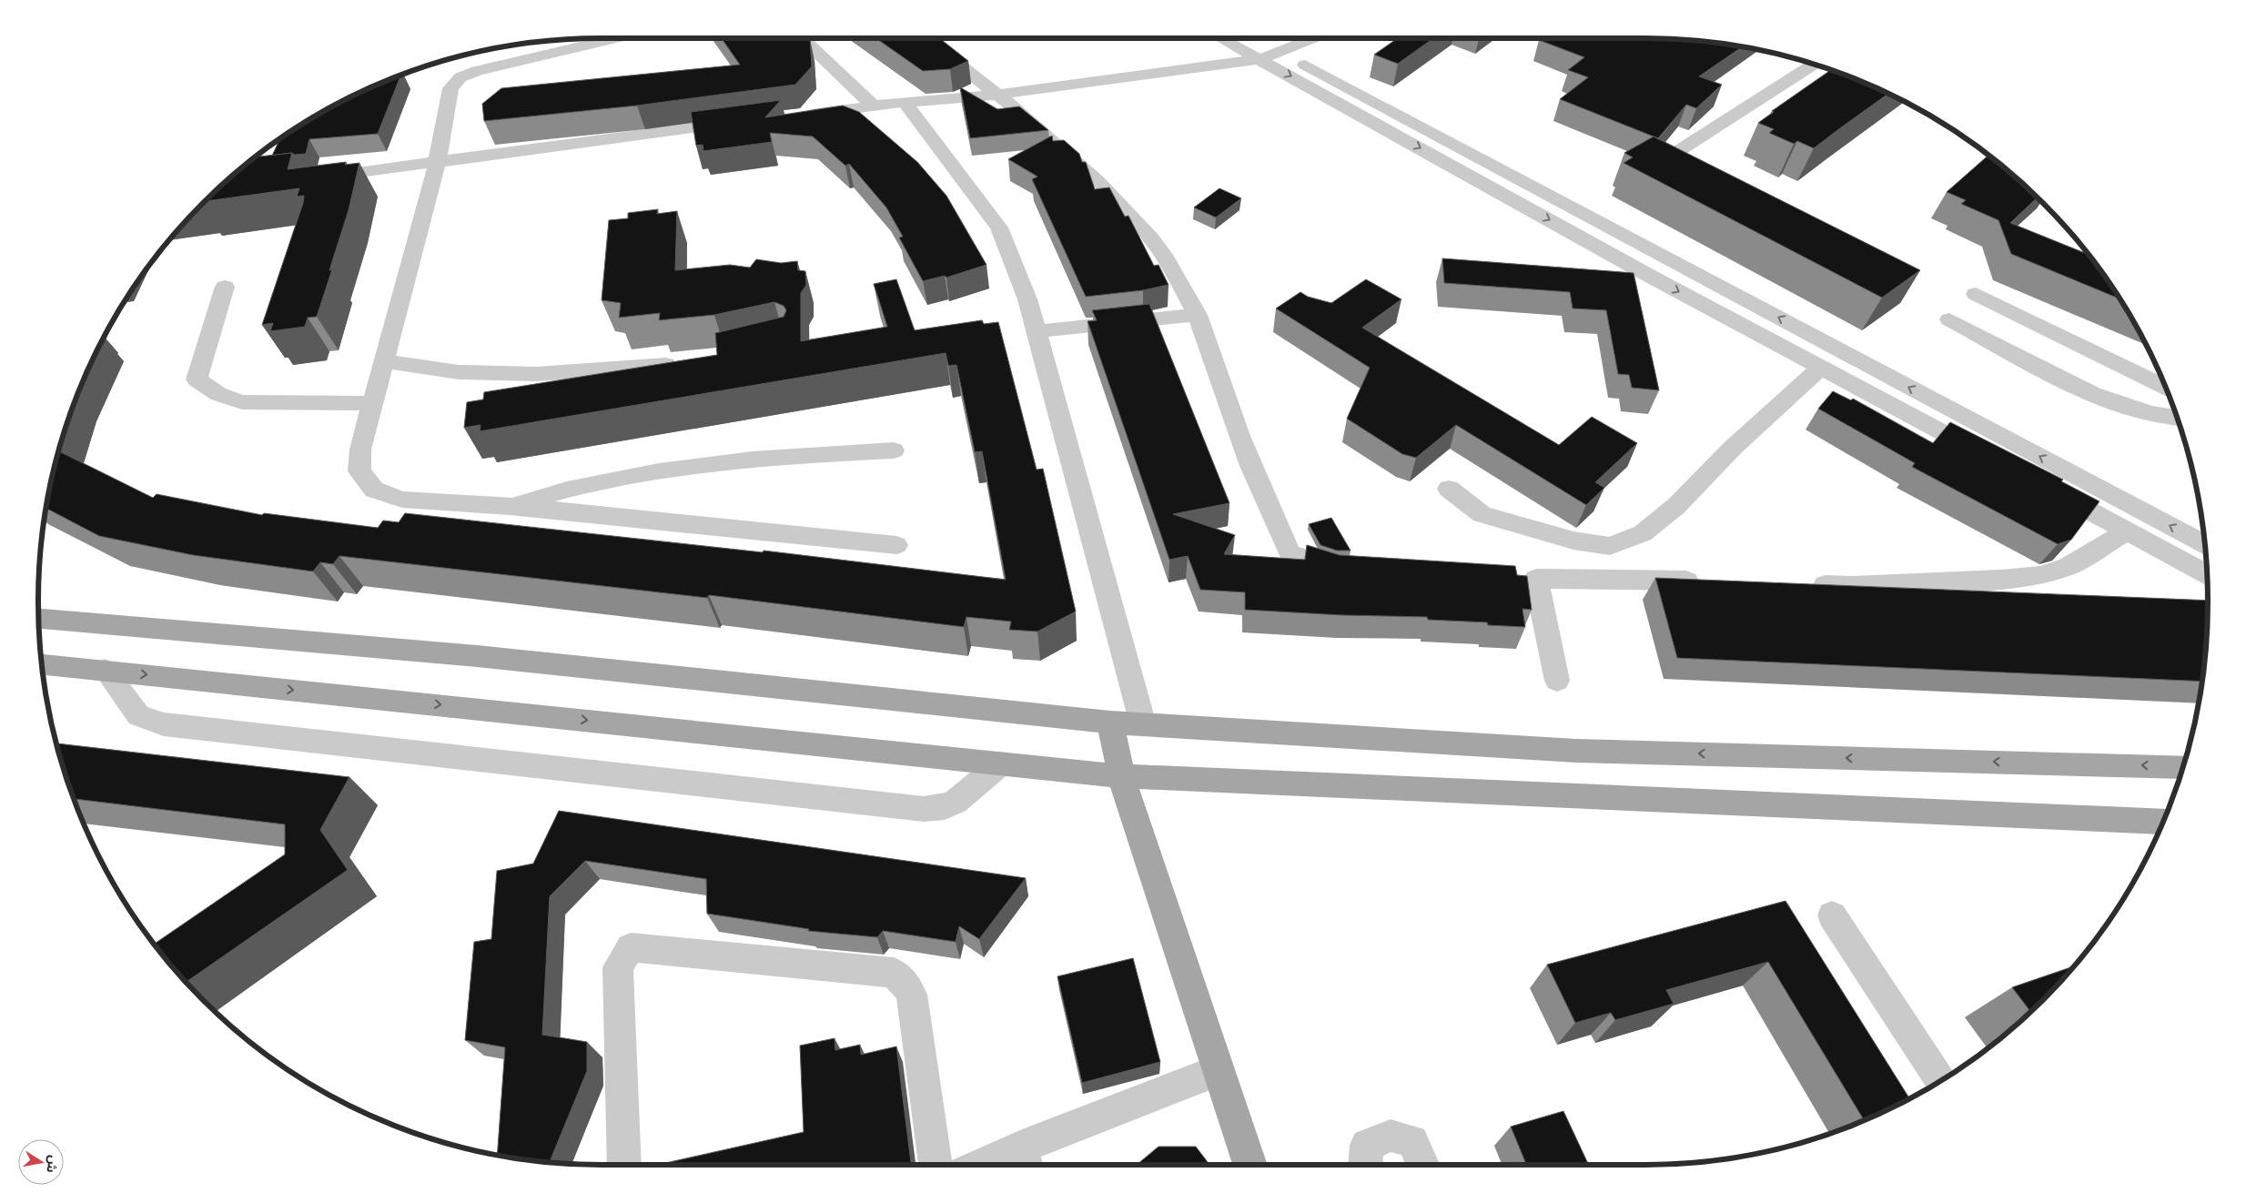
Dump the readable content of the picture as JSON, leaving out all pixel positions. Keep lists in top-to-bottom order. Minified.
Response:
{"north":"right"}
